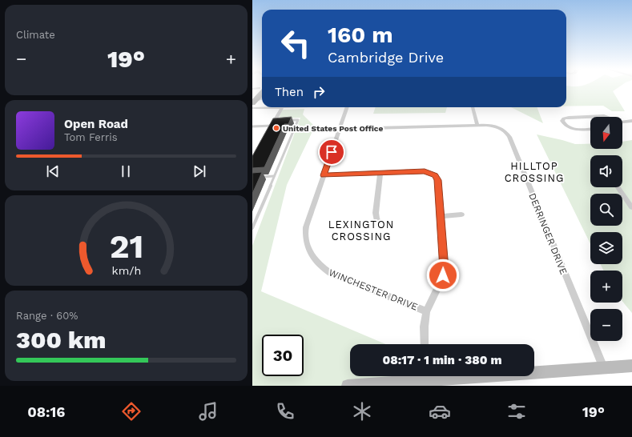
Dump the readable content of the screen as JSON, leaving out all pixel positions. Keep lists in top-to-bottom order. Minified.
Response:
{"streets":{"street":["DERRINGER DRIVE","WINCHESTER DRIVE"]},"crossings":[["DERRINGER DRIVE","WINCHESTER DRIVE"]],"districts":["HILLTOP CROSSING","LEXINGTON CROSSING"],"places":["United States Post Office"],"north":"bottom","page":{"tile":["Climate",["Range · 60%","300 km"]],"turn":["160 m","Cambridge Drive"],"heat":["−","19°","+"],"then":"Then","song":["Open Road","Tom Ferris"],"map_buttons":["+","−"],"limit":"30","trip":"08:17 · 1 min · 380 m","tabs":["08:16","19°"],"gauge":["21","km/h"]}}
